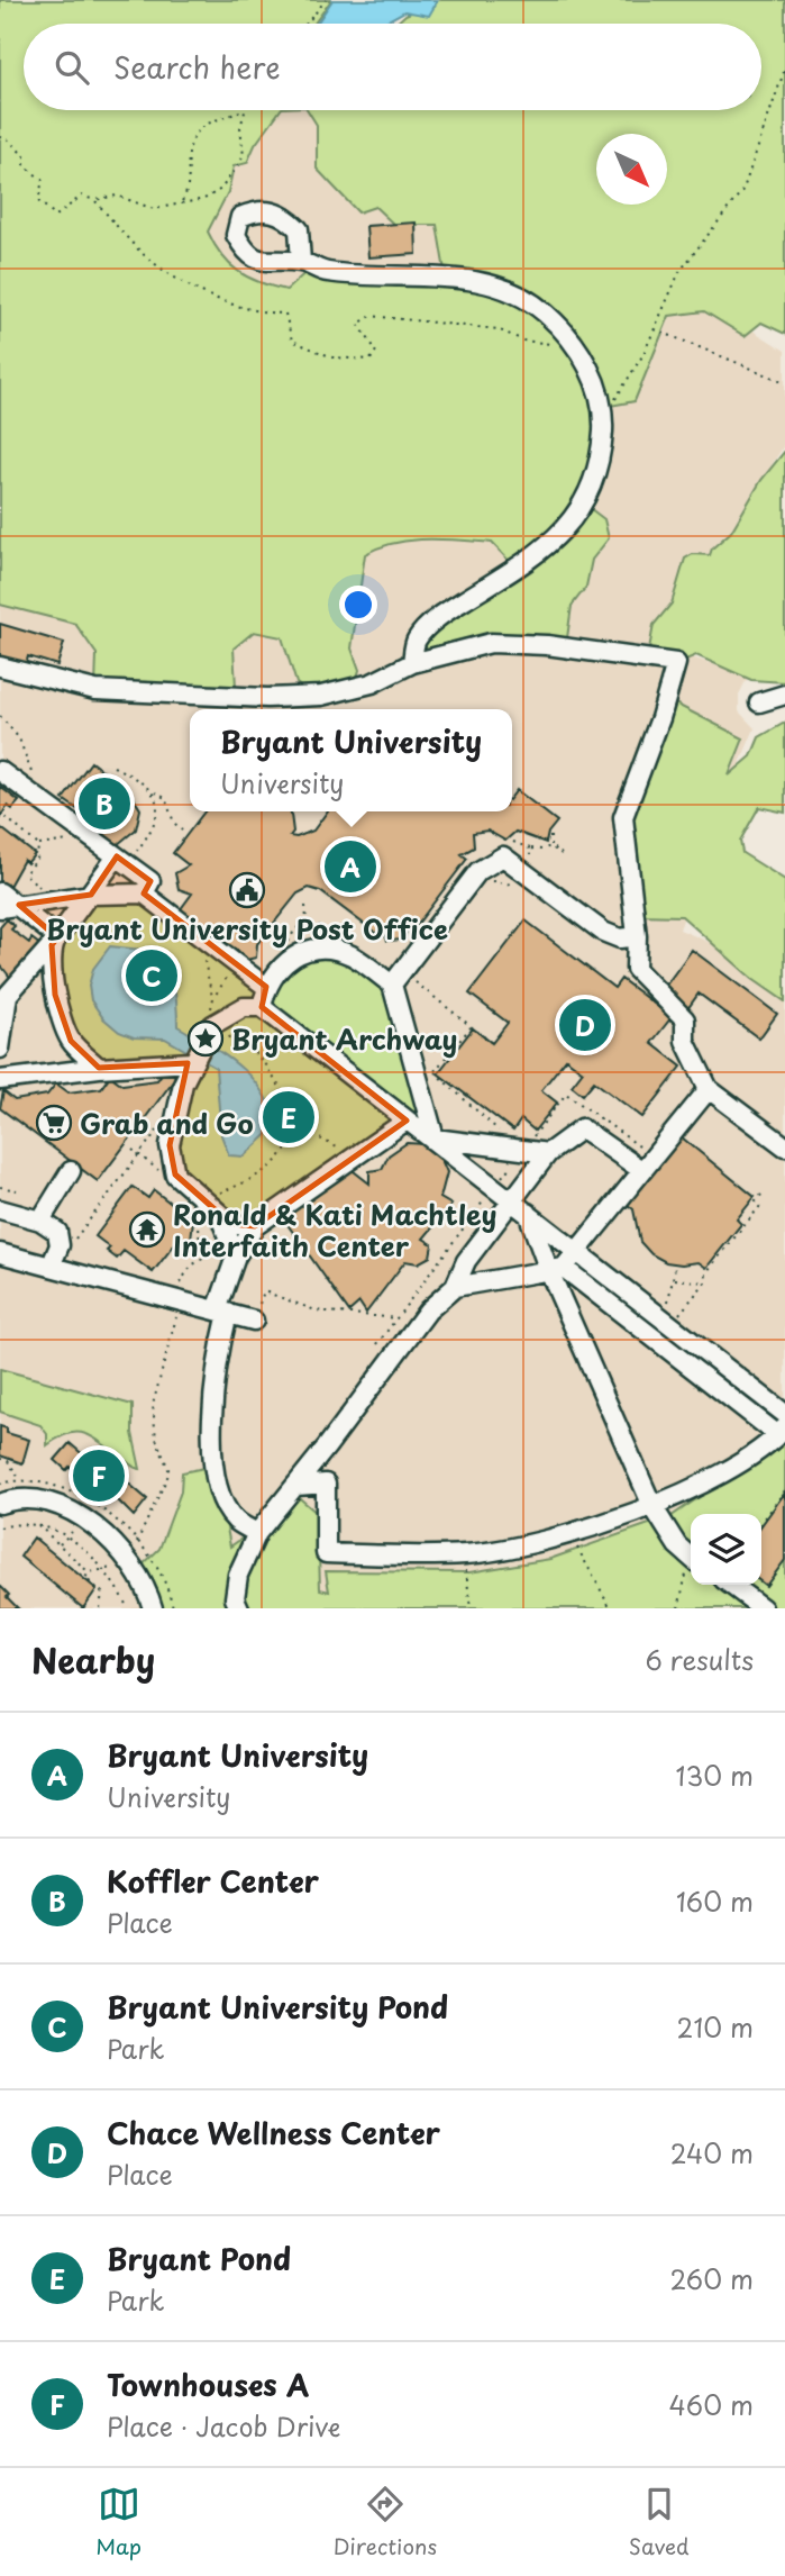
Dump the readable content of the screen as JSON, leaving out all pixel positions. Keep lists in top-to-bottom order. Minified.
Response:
{"places":{"public building":["Bryant University Post Office"],"place":["Bryant Archway"],"supermarket":["Grab and Go"],"temple":["Ronald & Kati Machtley Interfaith Center"]},"north":"bottom right","page":{"search":"Search here","popup":["Bryant University","University"],"pins":["B","A","C","D","E","F"],"heading":["Nearby","6 results"],"list":[{"mark":"A","name":"Bryant University","note":"University","value":"130 m"},{"mark":"B","name":"Koffler Center","note":"Place","value":"160 m"},{"mark":"C","name":"Bryant University Pond","note":"Park","value":"210 m"},{"mark":"D","name":"Chace Wellness Center","note":"Place","value":"240 m"},{"mark":"E","name":"Bryant Pond","note":"Park","value":"260 m"},{"mark":"F","name":"Townhouses A","note":"Place · Jacob Drive","value":"460 m"}],"nav":["Map","Directions","Saved"]}}
